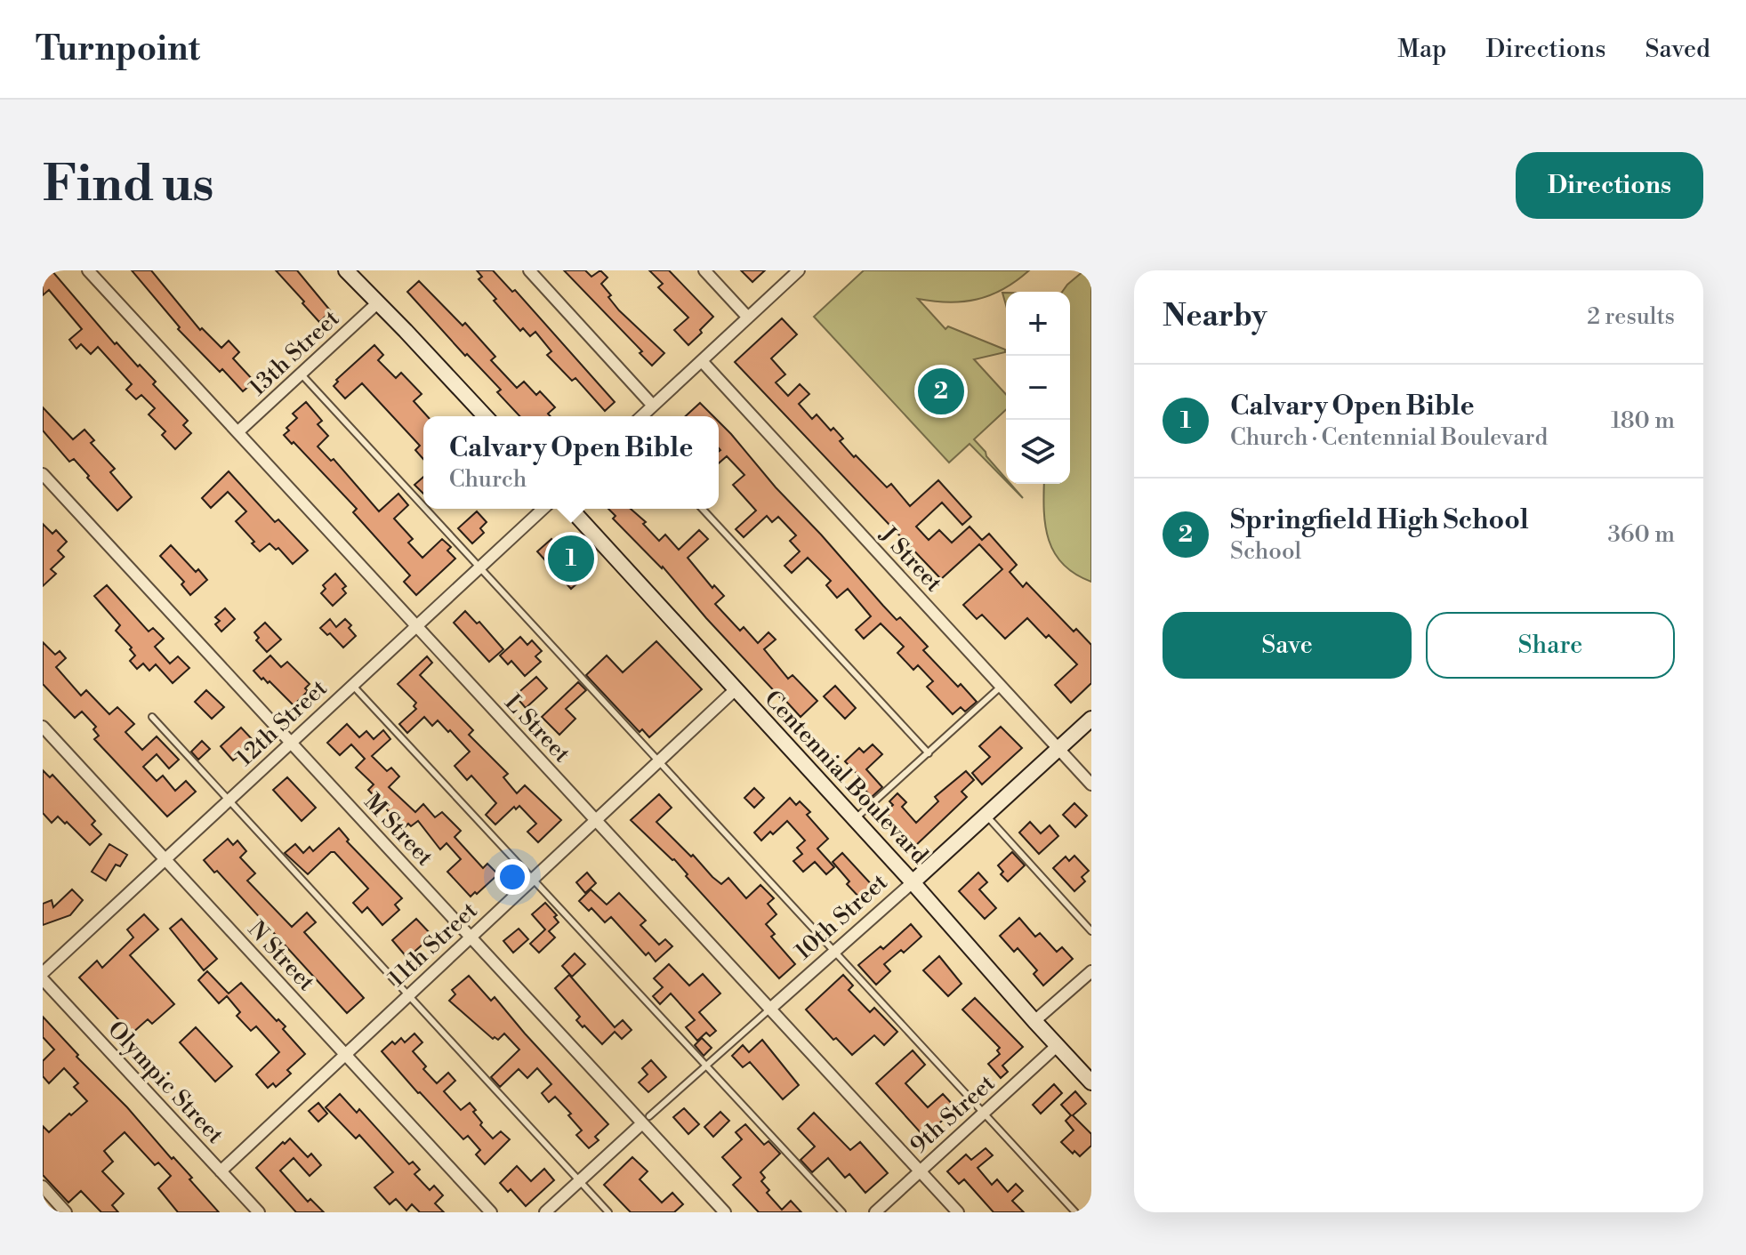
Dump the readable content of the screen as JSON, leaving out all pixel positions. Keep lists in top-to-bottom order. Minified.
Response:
{"streets":{"main road":["Centennial Boulevard","10th Street"],"street":["13th Street","J Street","12th Street","L Street","M Street","11th Street","N Street","Olympic Street","9th Street"]},"crossings":[["13th Street","L Street"],["J Street","10th Street"],["12th Street","L Street"],["12th Street","M Street"],["12th Street","N Street"],["L Street","10th Street"],["L Street","11th Street"],["L Street","9th Street"],["Centennial Boulevard","10th Street"],["Centennial Boulevard","11th Street"],["Centennial Boulevard","9th Street"],["M Street","10th Street"],["M Street","11th Street"],["11th Street","N Street"],["11th Street","Olympic Street"]],"page":{"header":"Turnpoint","nav":["Map","Directions","Saved"],"buttons":["Directions",["Save","Share"]],"title":"Find us","heading":["Nearby","2 results"],"map_buttons":["+","−"],"list":[{"mark":"1","name":"Calvary Open Bible","note":"Church · Centennial Boulevard","value":"180 m"},{"mark":"2","name":"Springfield High School","note":"School","value":"360 m"}],"pins":["2","1"],"popup":["Calvary Open Bible","Church"]}}
